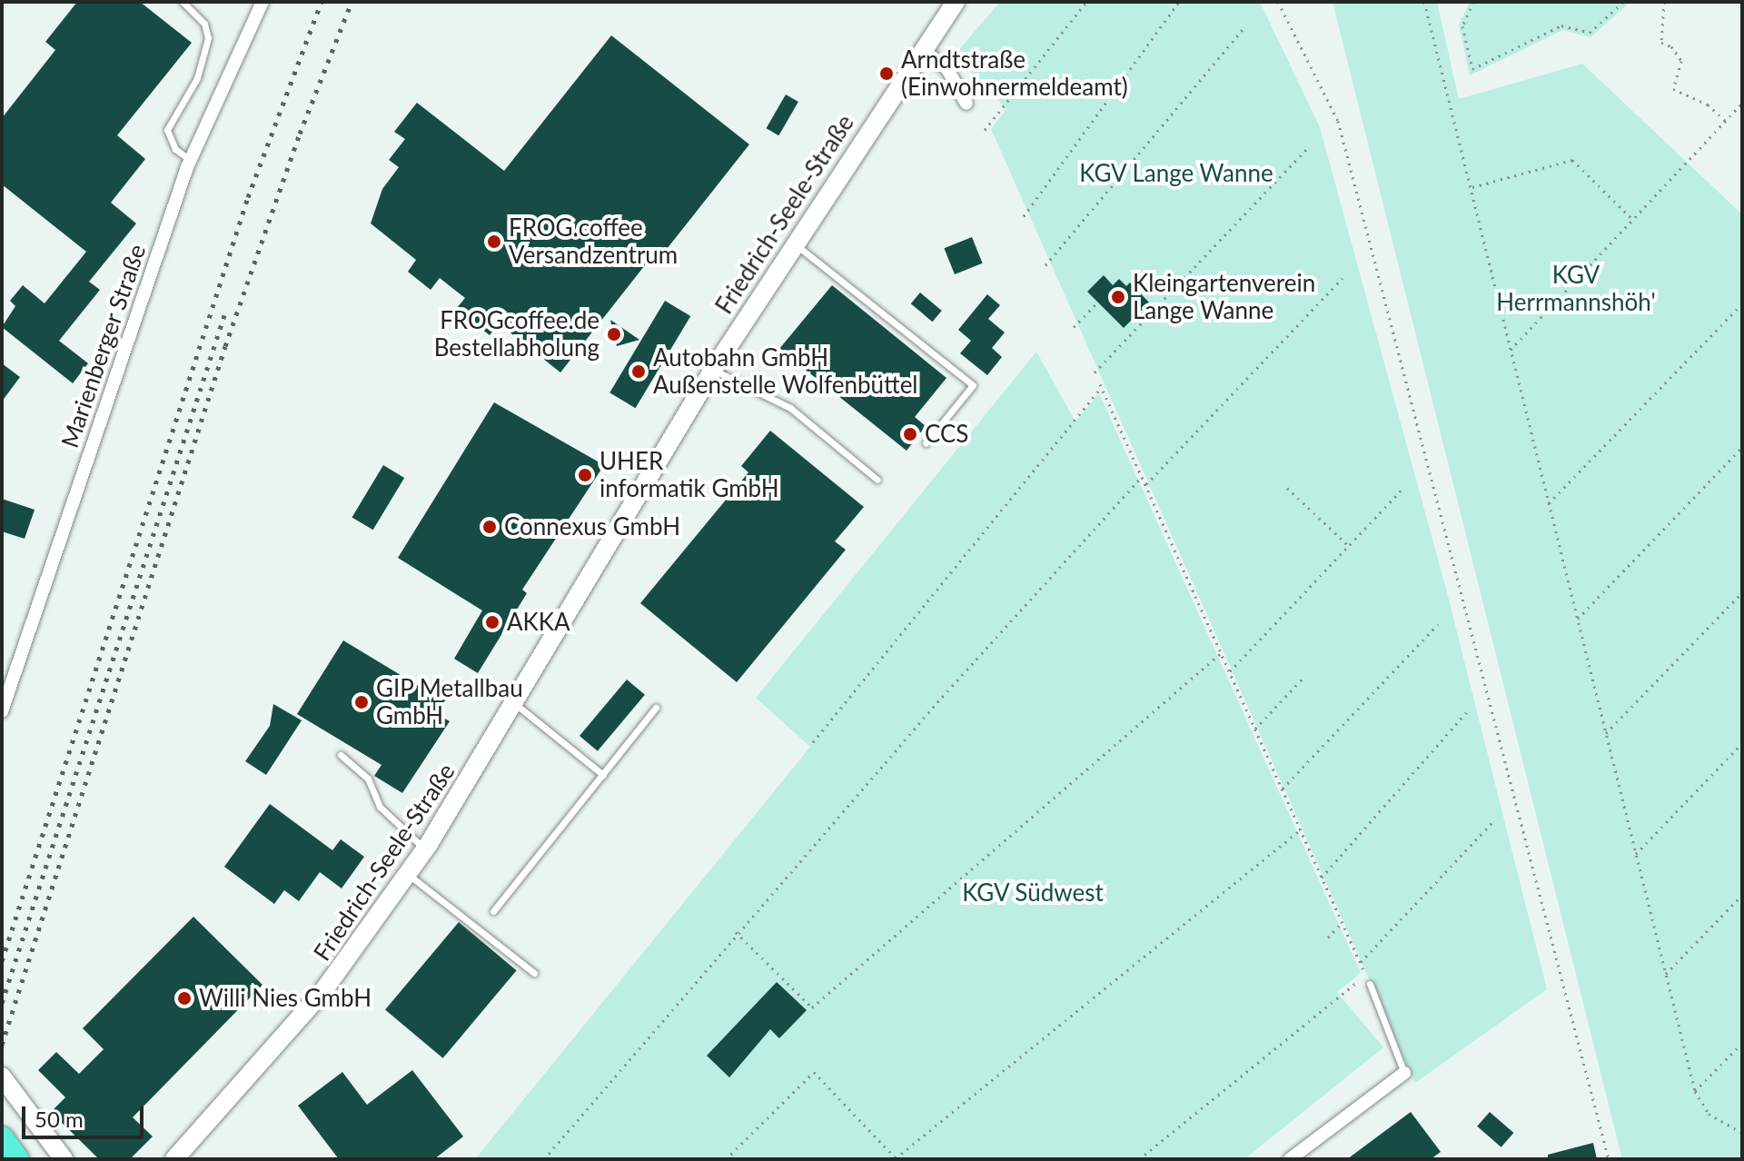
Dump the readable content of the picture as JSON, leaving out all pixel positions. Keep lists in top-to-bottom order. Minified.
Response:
{"streets":{"street":["Friedrich-Seele-Straße","Marienberger Straße"]},"parks":["KGV Lange Wanne","KGV Herrmannshöh'","KGV Südwest"],"places":["Arndtstraße (Einwohnermeldeamt)","FROG.coffee Versandzentrum","Kleingartenverein Lange Wanne","FROGcoffee.de Bestellabholung","Autobahn GmbH Außenstelle Wolfenbüttel","CCS","UHER informatik GmbH","Connexus GmbH","AKKA","GIP Metallbau GmbH","Willi Nies GmbH"],"scale_bar":"50 m"}
